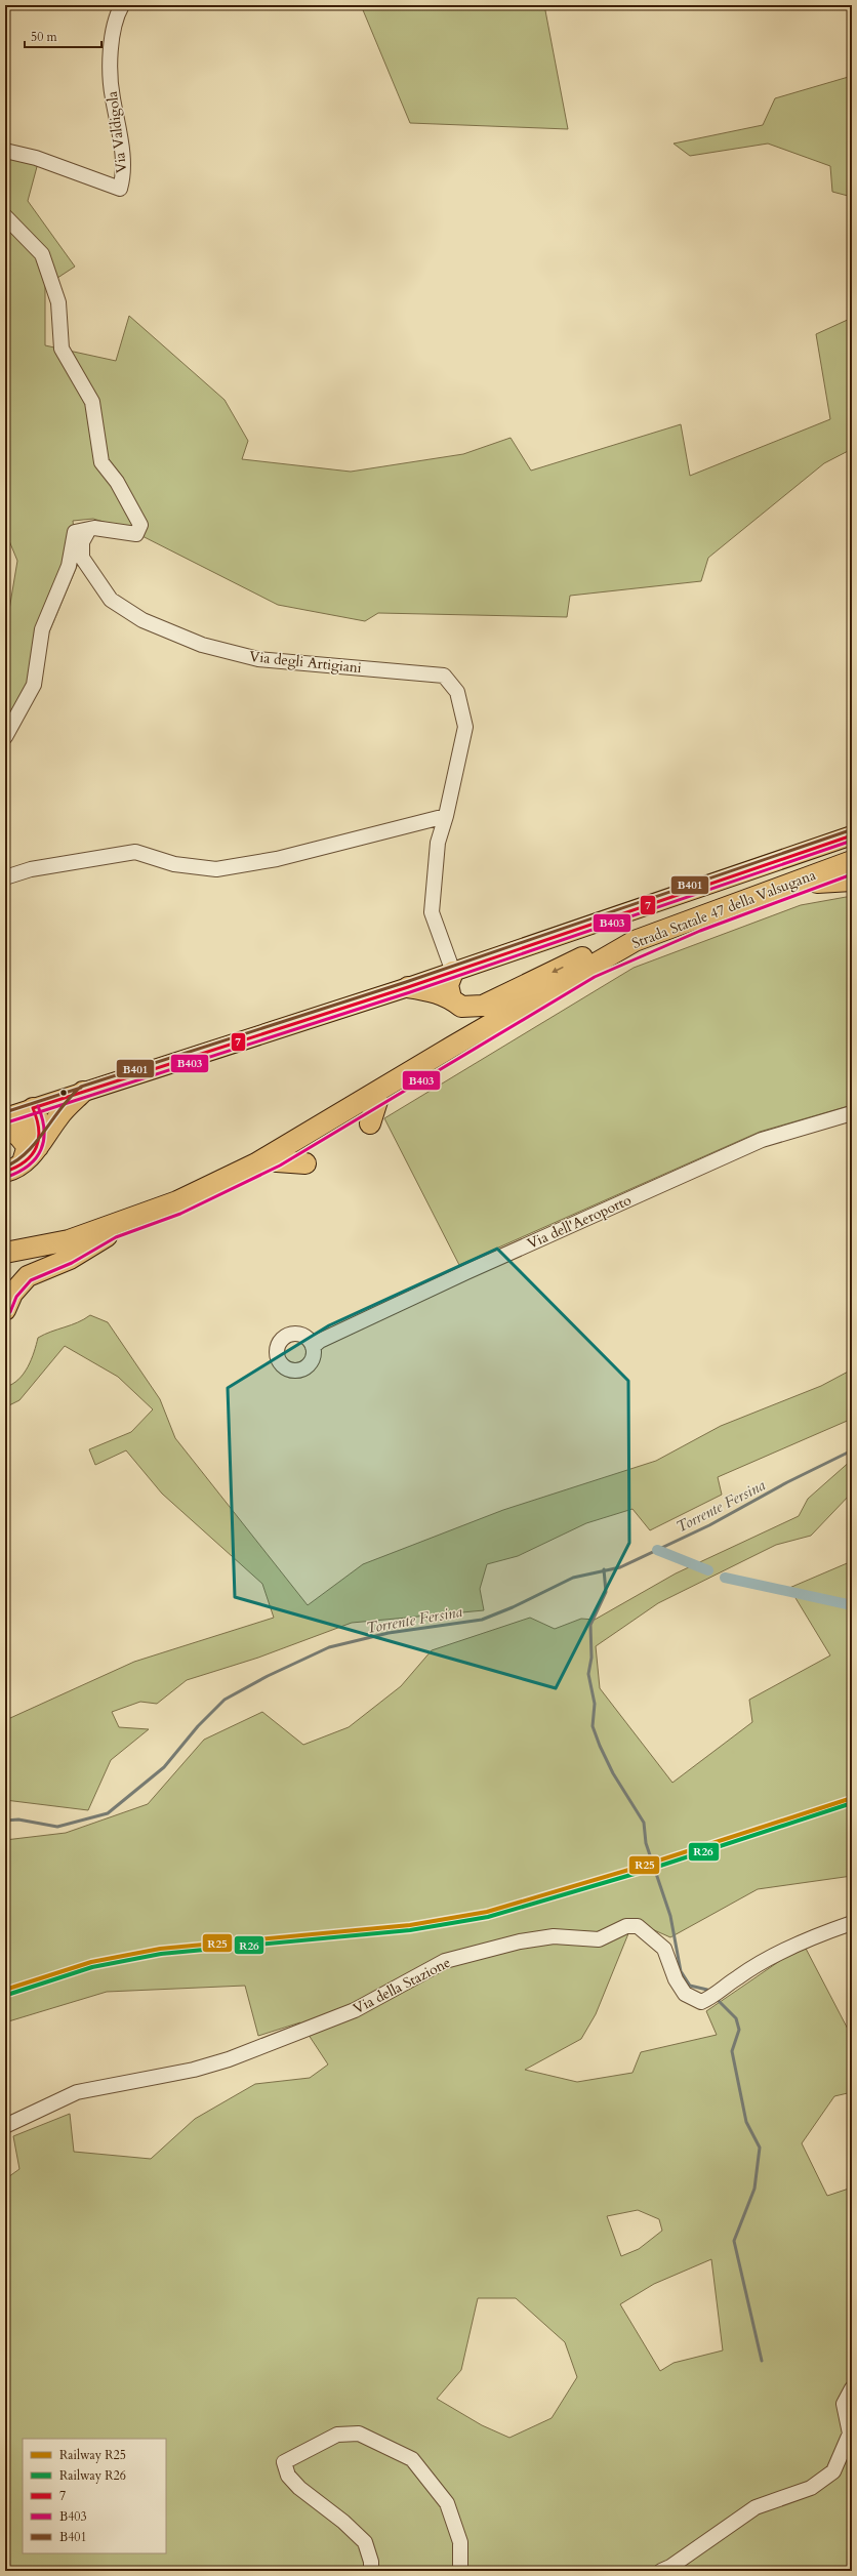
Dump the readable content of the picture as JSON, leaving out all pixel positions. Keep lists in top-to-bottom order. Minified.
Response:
{"streets":{"highway":["Strada Statale 47 della Valsugana"],"street":["Via Valdigola","Via degli Artigiani","Via dell'Aeroporto","Via della Stazione"]},"water":["Torrente Fersina"],"lines":["transit line B401","transit line 7","transit line B403","rail line R25","rail line R26"],"legend":["Railway R25","Railway R26","7","B403","B401"],"scale_bar":"50 m"}
